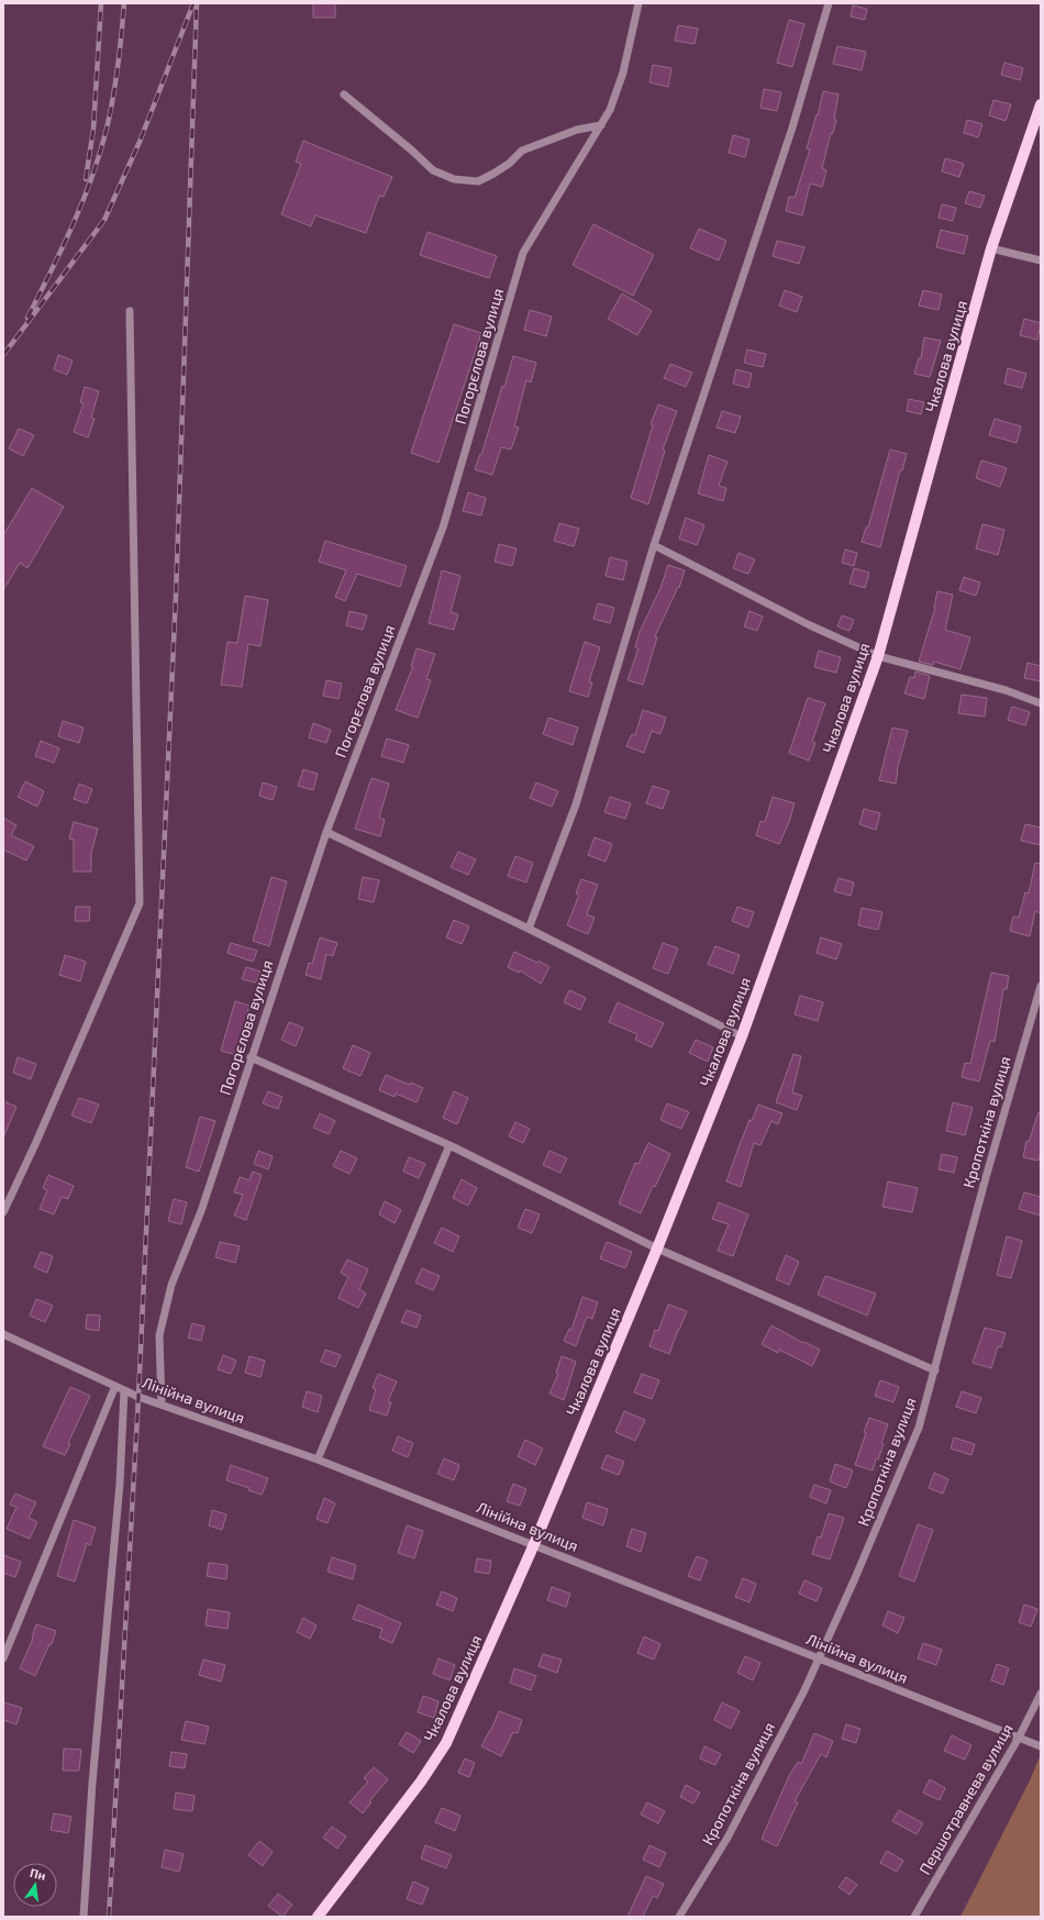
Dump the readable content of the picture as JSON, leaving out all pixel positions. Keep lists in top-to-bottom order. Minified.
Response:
{"streets":{"main road":["Чкалова вулиця"],"street":["Погорєлова вулиця","Кропоткіна вулиця","Лінійна вулиця","Першотравнева вулиця"]},"crossings":[["Погорєлова вулиця","Лінійна вулиця"],["Чкалова вулиця","Лінійна вулиця"],["Кропоткіна вулиця","Лінійна вулиця"],["Лінійна вулиця","Першотравнева вулиця"]],"north":"top"}
